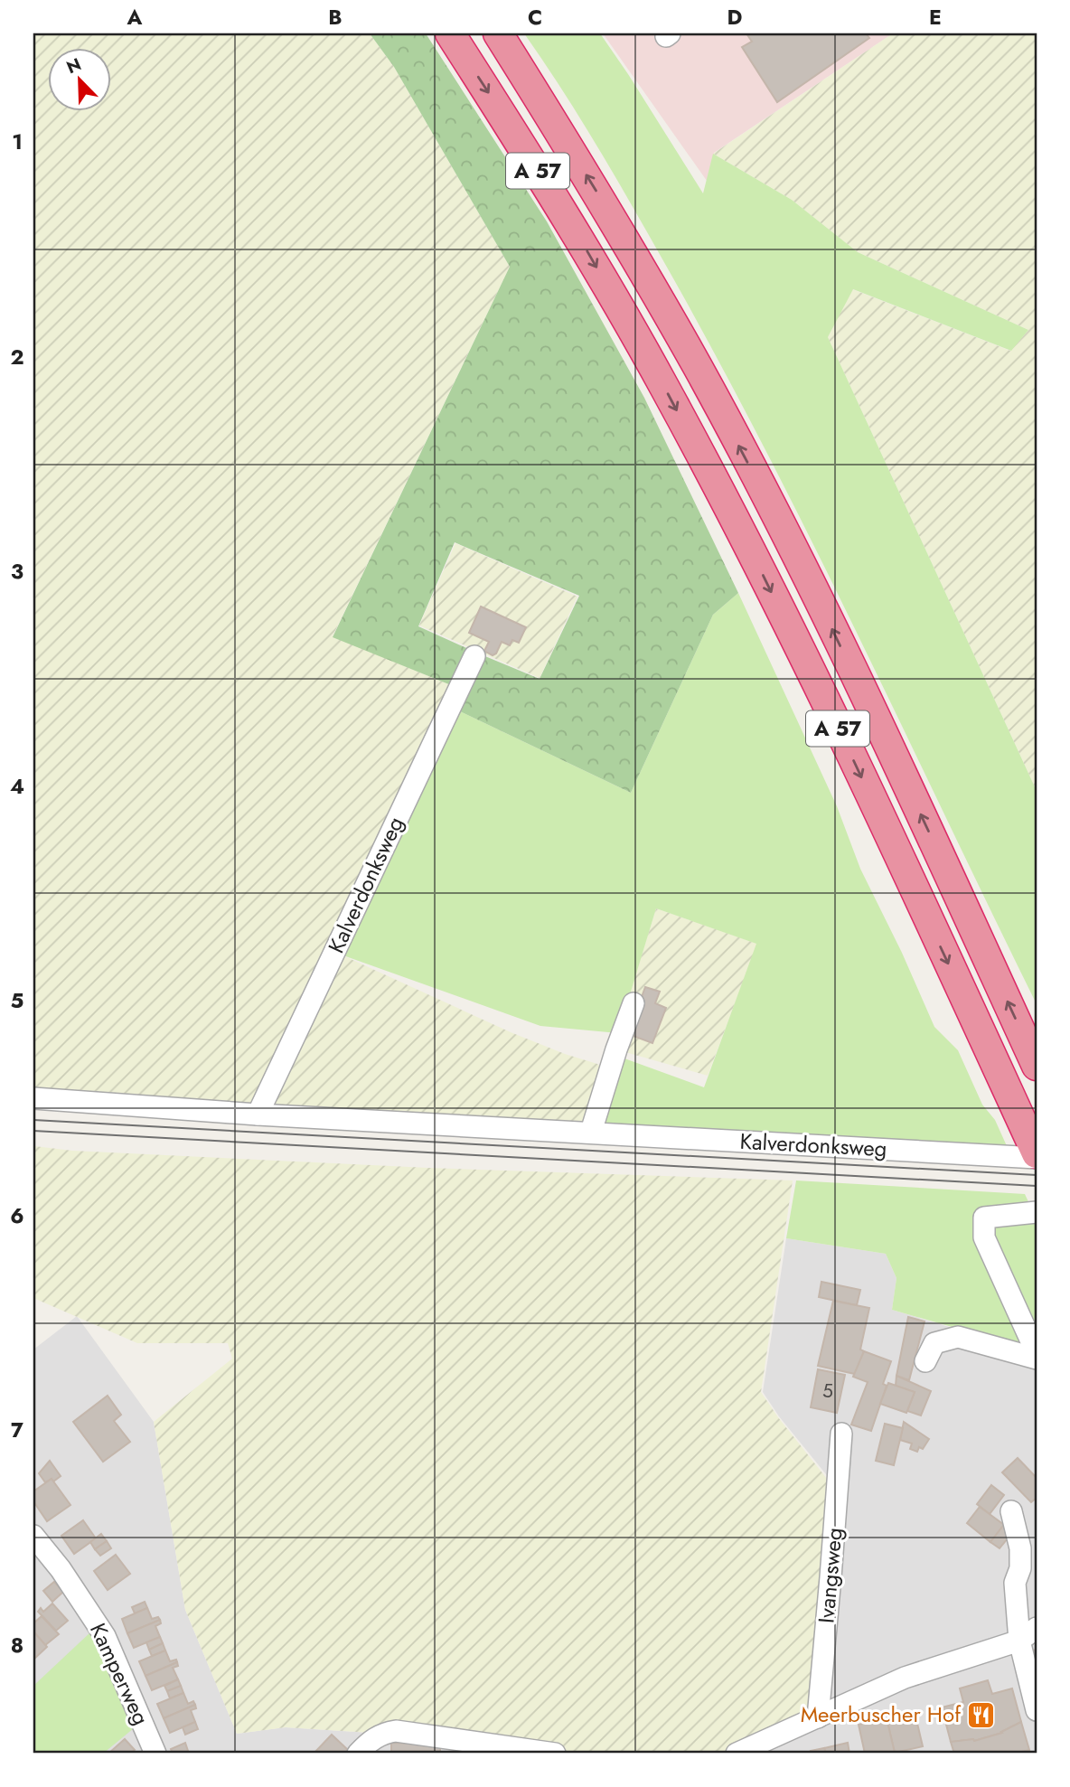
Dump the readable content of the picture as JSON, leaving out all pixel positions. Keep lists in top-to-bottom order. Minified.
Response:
{"streets":{"highway":["A 57"],"street":["Kalverdonksweg","Ivangsweg","Kamperweg"]},"crossings":[["A 57","Kalverdonksweg"]],"places":{"restaurant":["Meerbuscher Hof"]},"house_numbers":["5"],"north":"top left","grid":{"columns":["A","B","C","D","E"],"rows":["1","2","3","4","5","6","7","8"]}}
